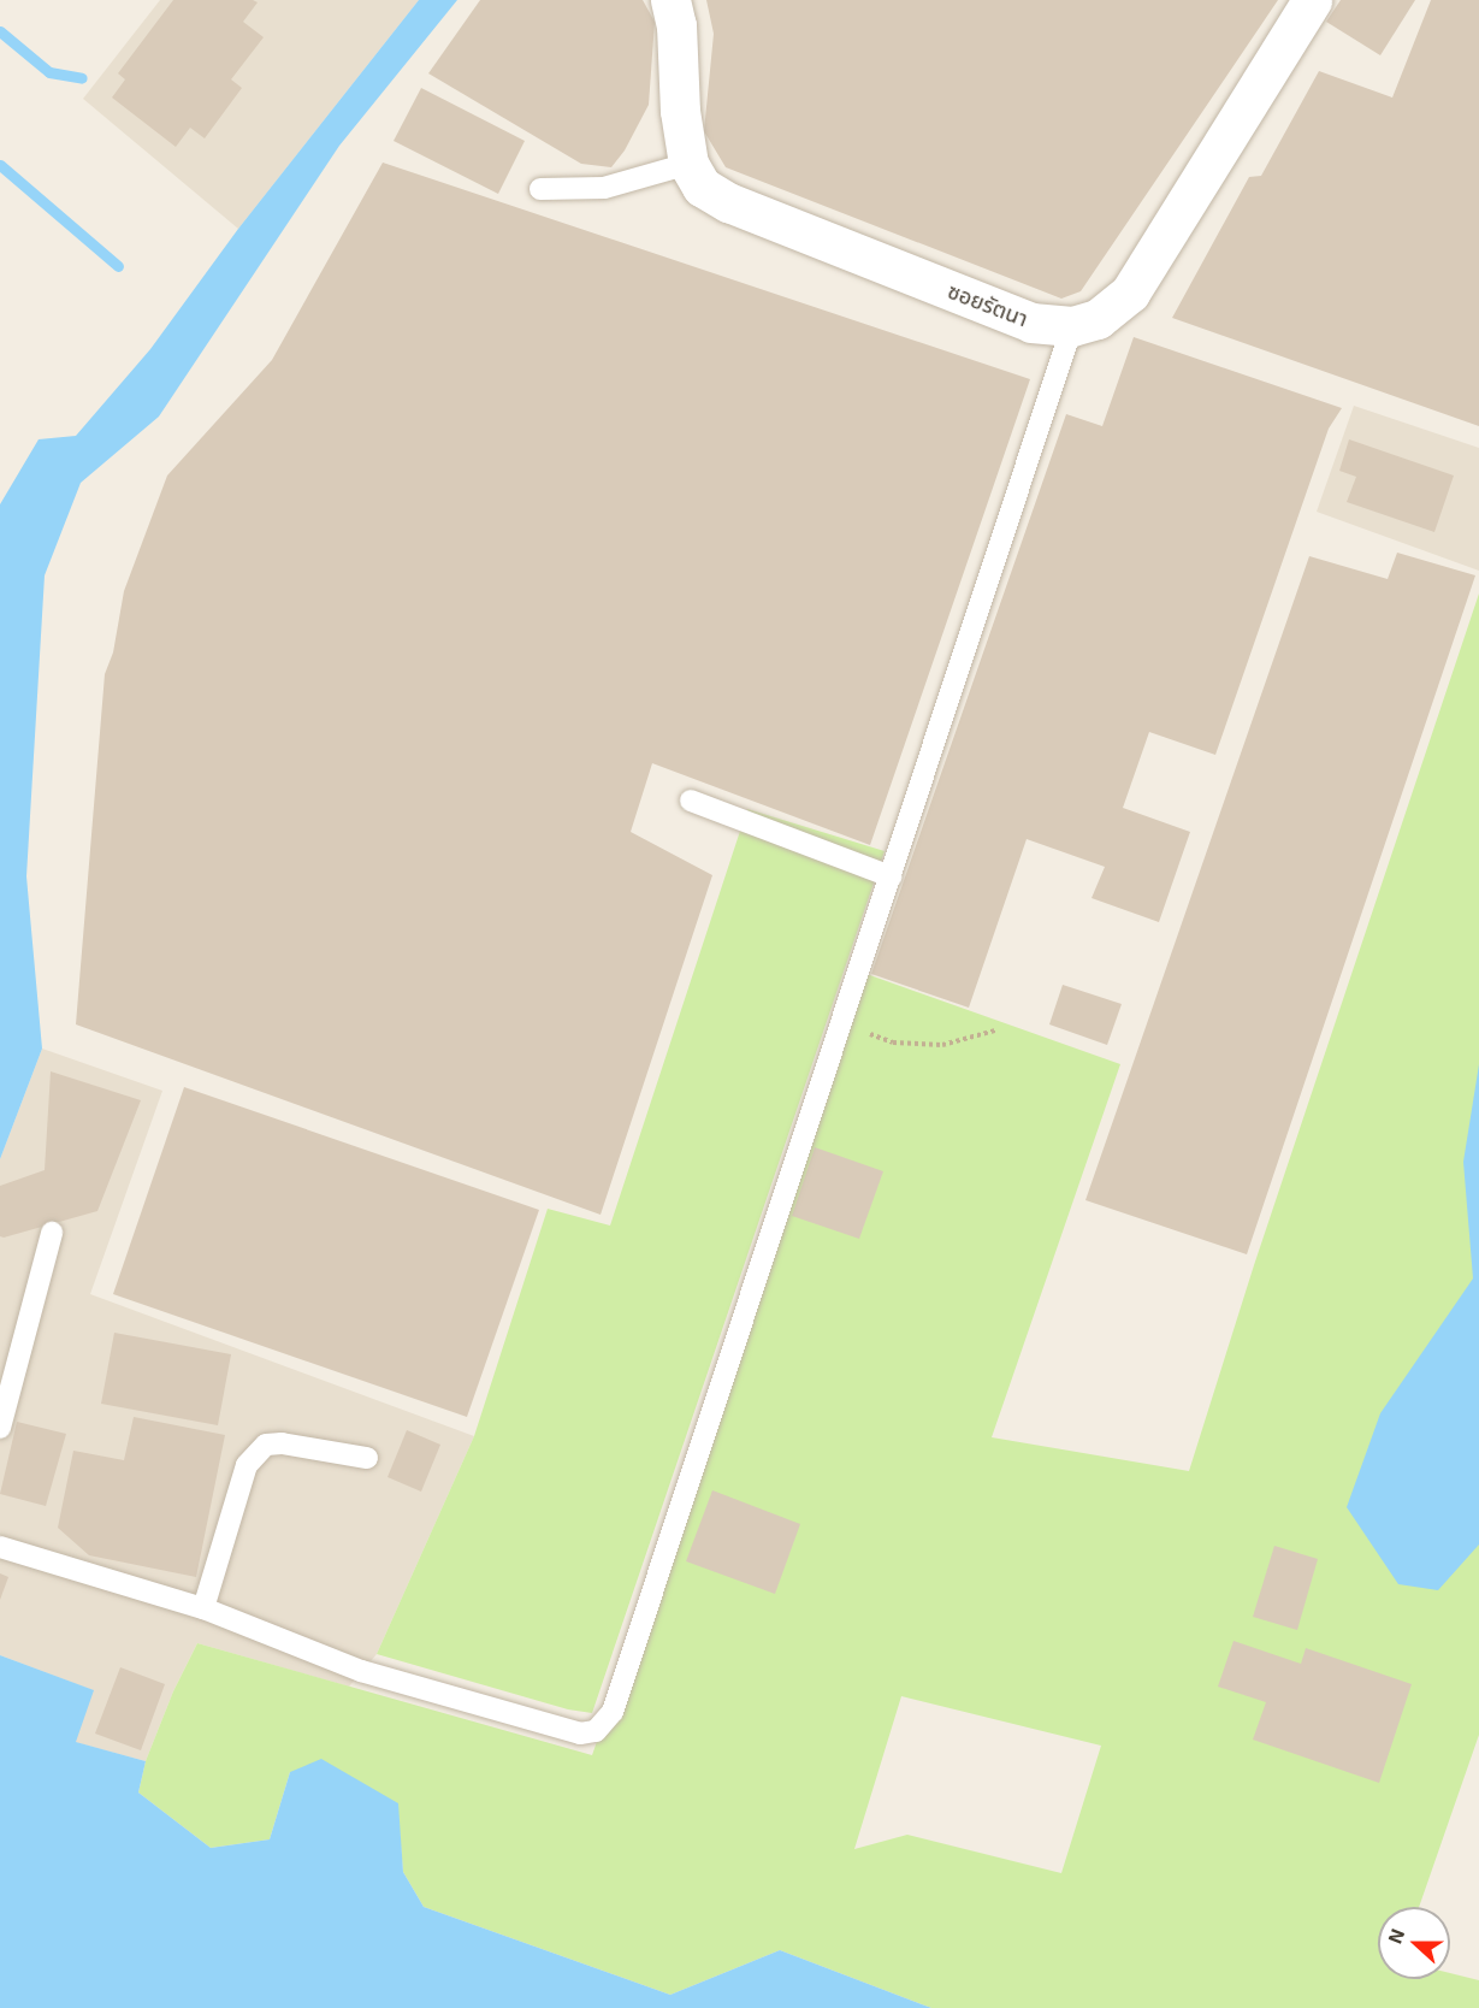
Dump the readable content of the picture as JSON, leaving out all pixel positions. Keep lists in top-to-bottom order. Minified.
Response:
{"streets":{"street":["ซอยรัตนา"]},"north":"left"}
